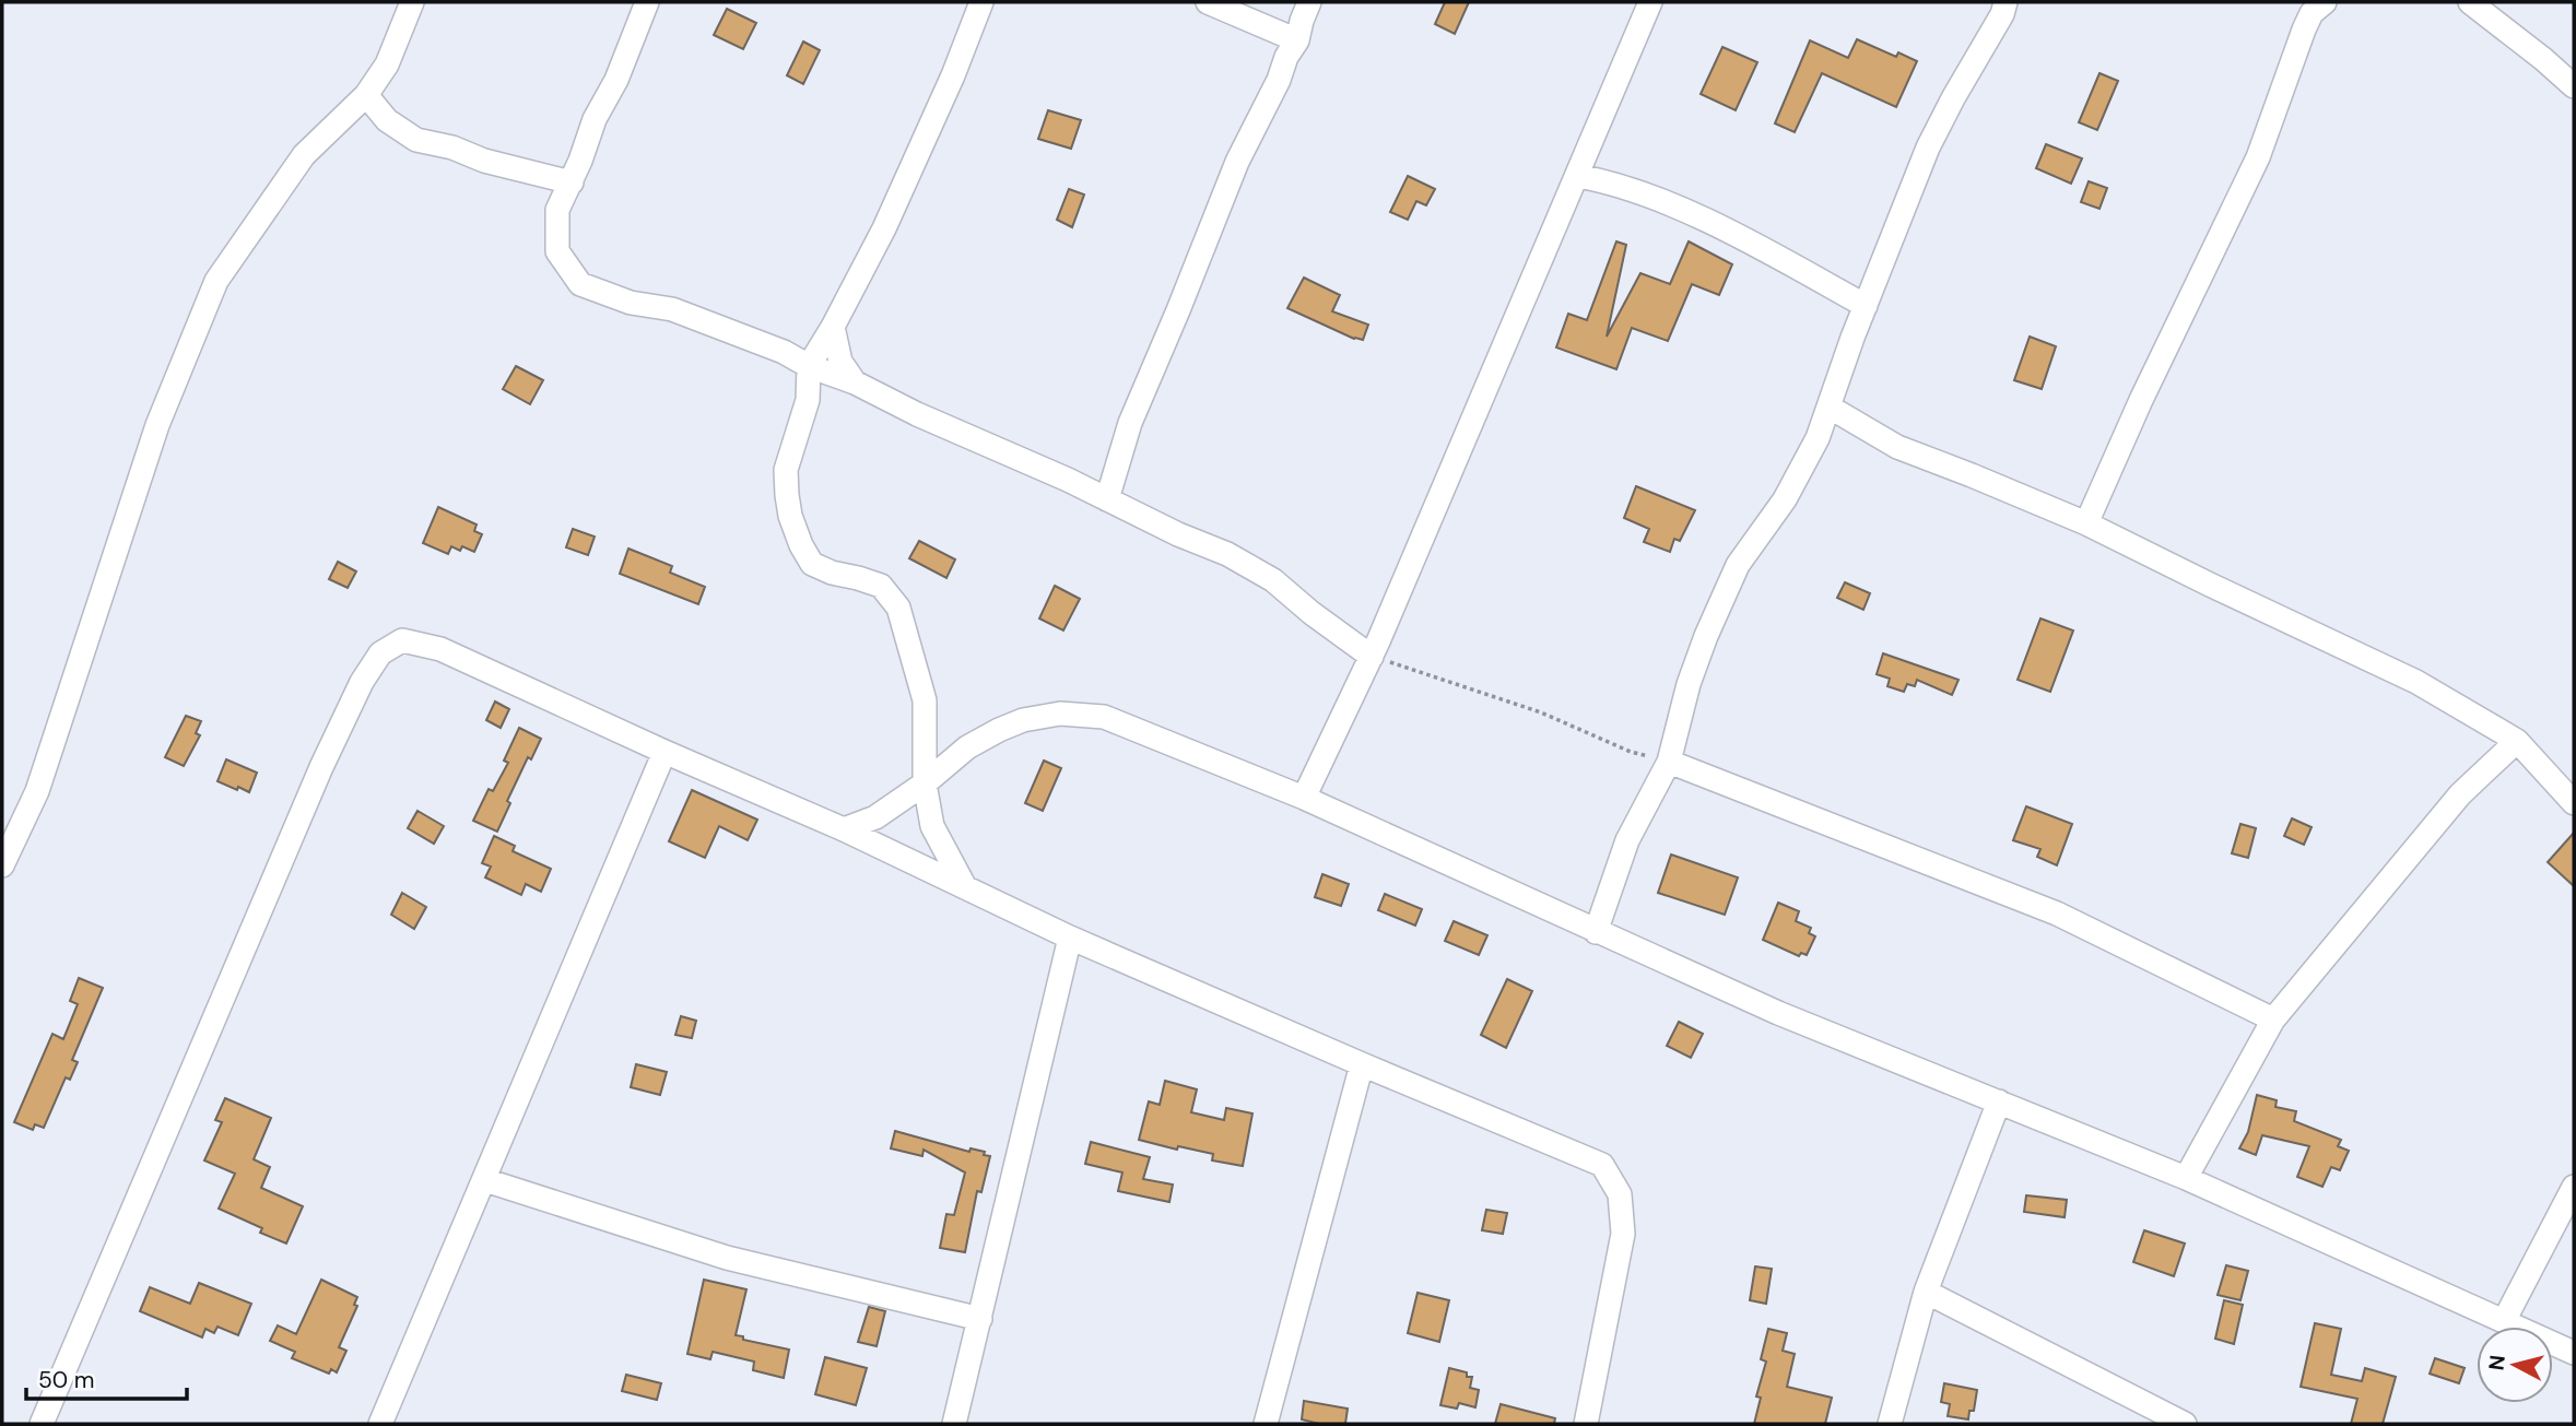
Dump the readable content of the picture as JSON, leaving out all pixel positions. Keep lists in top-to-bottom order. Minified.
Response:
{"scale_bar":"50 m","north":"left"}
